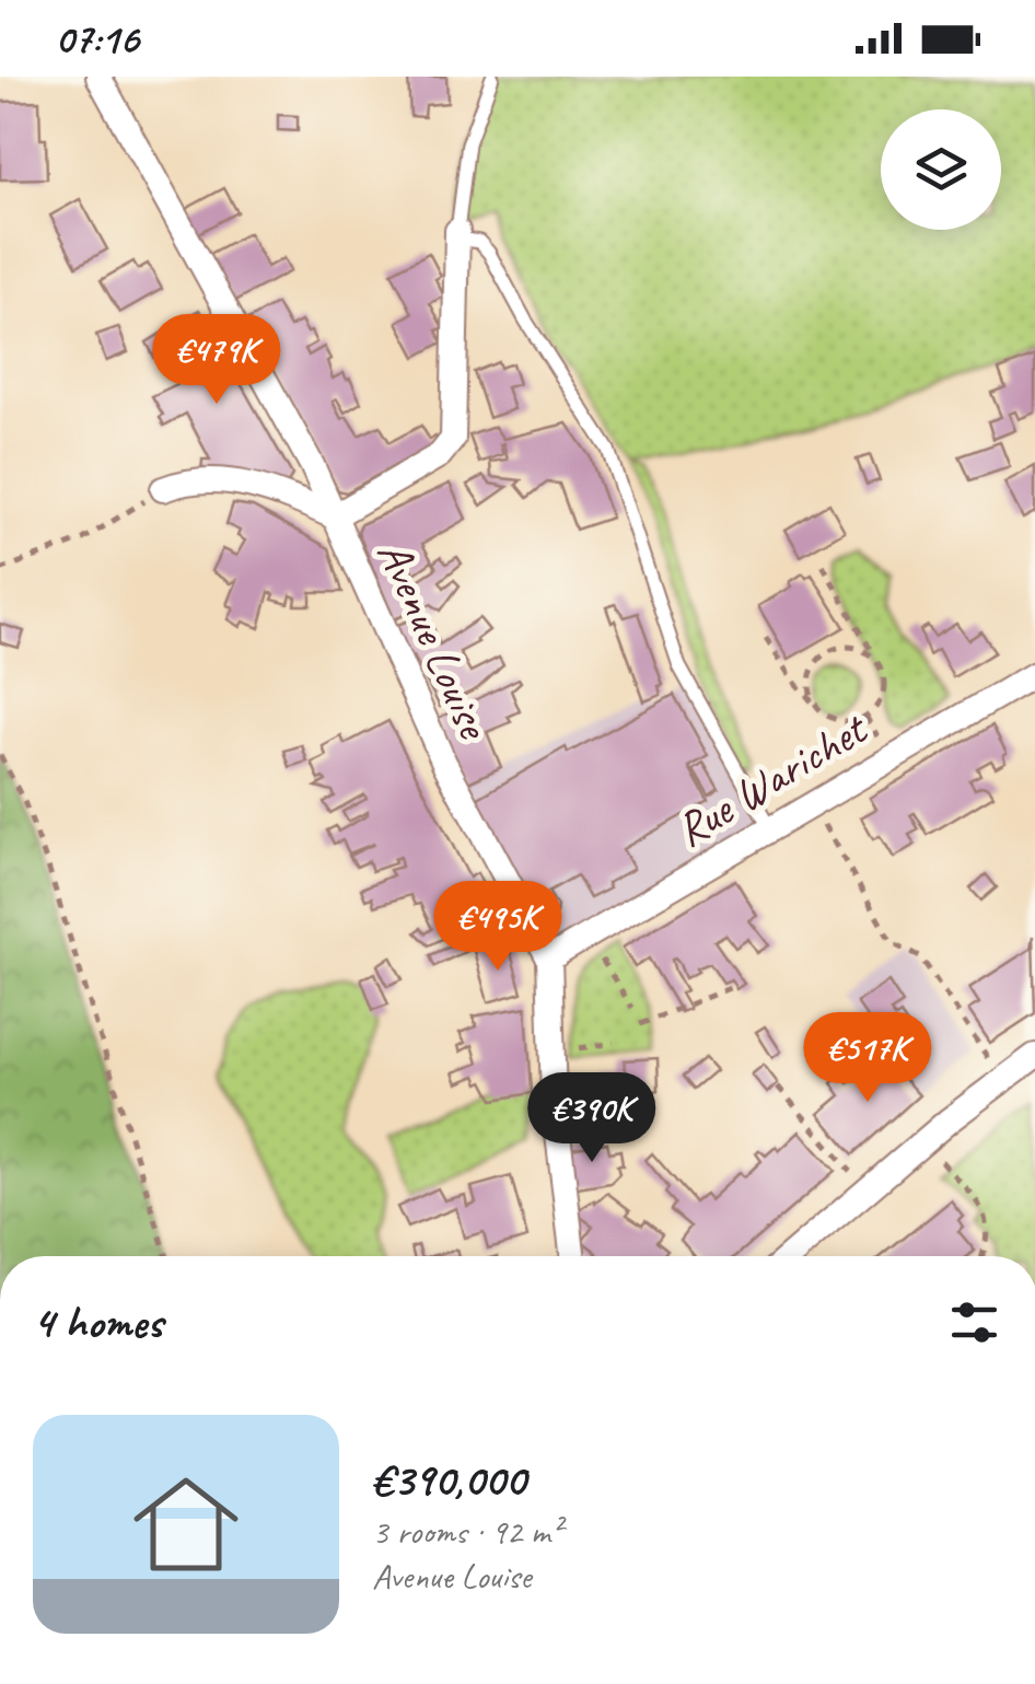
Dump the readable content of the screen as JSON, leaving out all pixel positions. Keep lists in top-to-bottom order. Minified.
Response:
{"streets":{"street":["Avenue Louise","Rue Warichet"]},"crossings":[["Avenue Louise","Rue Warichet"]],"page":{"status":"07:16","price":["€479K","€495K","€517K","€390K"],"heading":"4 homes","list":[{"name":"€390,000","note":"3 rooms · 92 m² · Avenue Louise"}]}}
